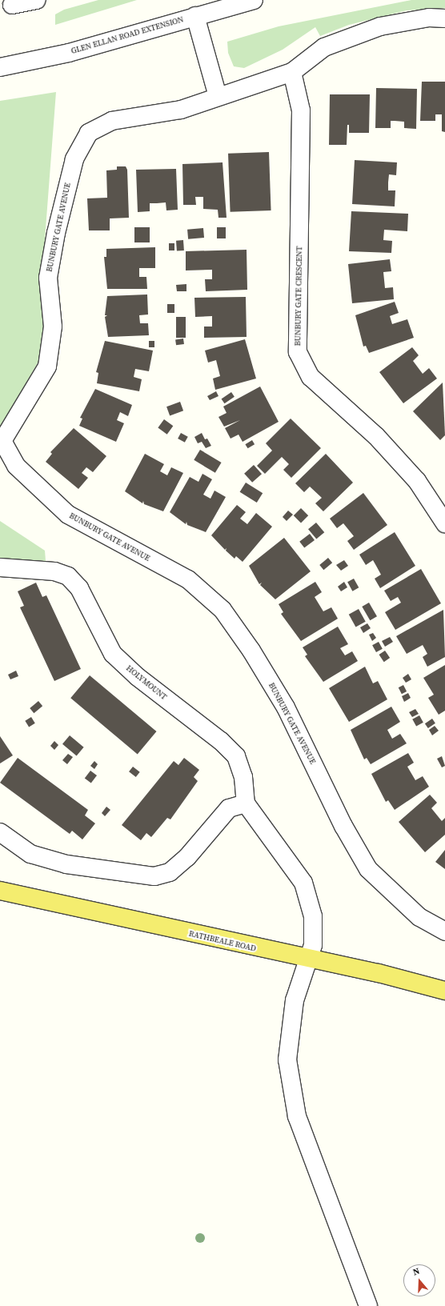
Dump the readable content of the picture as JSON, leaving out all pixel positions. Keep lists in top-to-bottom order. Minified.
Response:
{"streets":{"main road":["RATHBEALE ROAD"],"street":["GLEN ELLAN ROAD EXTENSION","BUNBURY GATE AVENUE","BUNBURY GATE CRESCENT","HOLYMOUNT"]},"crossings":[["BUNBURY GATE AVENUE","BUNBURY GATE CRESCENT"]],"north":"top"}
